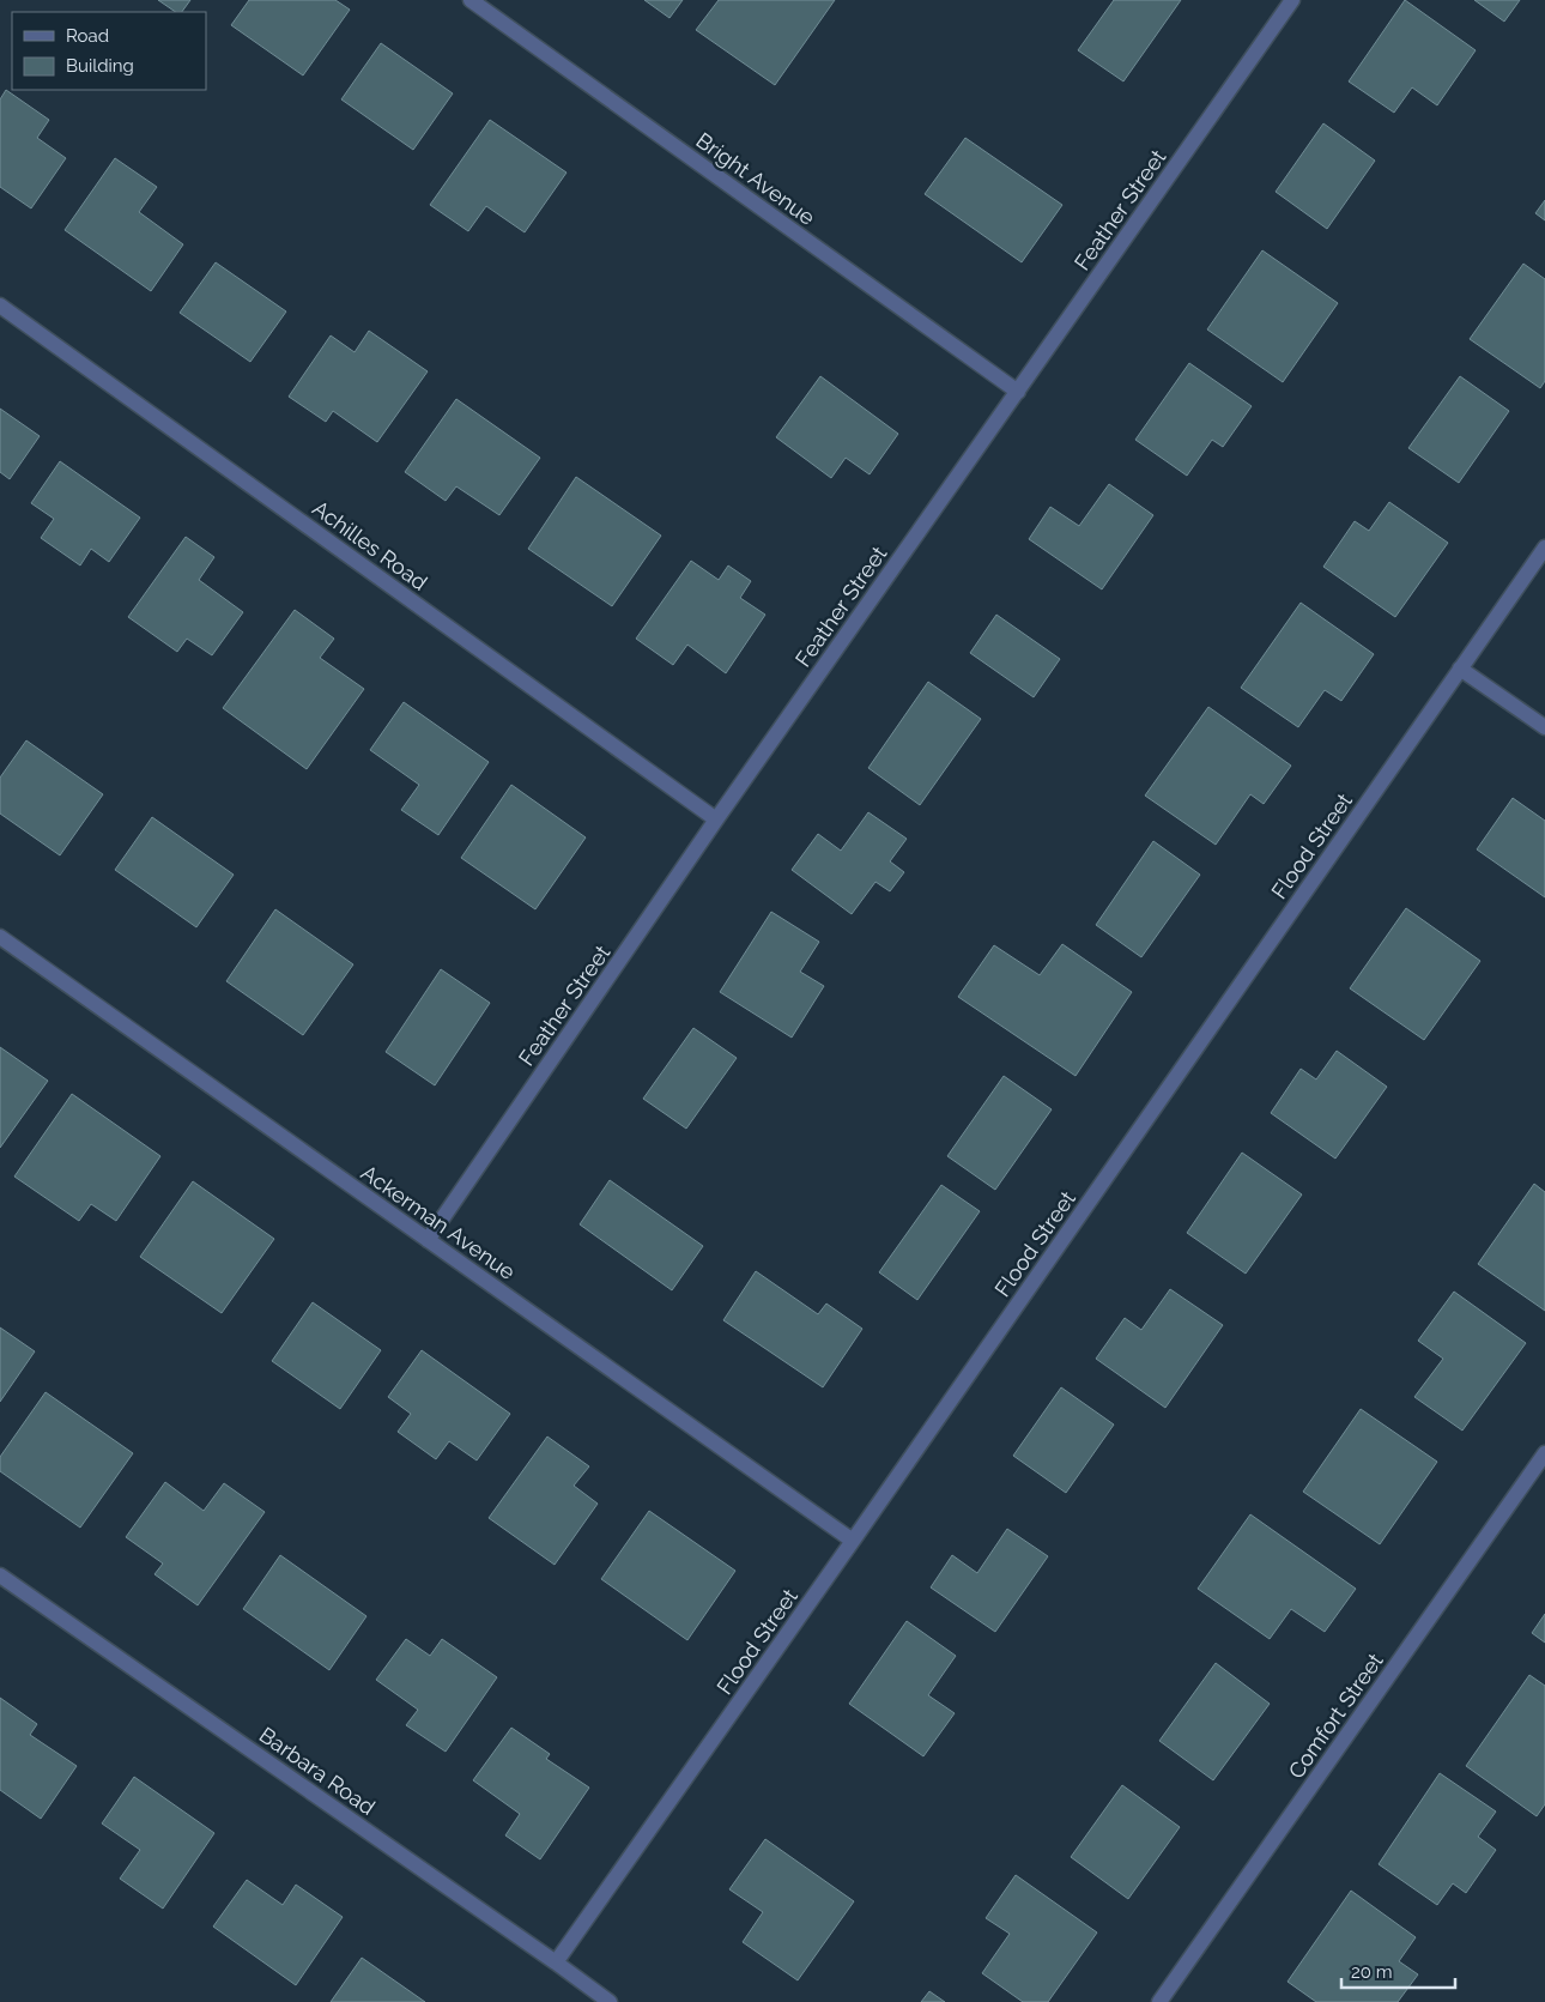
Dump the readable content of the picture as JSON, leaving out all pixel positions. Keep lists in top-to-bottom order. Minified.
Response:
{"streets":{"street":["Bright Avenue","Feather Street","Achilles Road","Flood Street","Ackerman Avenue","Comfort Street","Barbara Road"]},"crossings":[["Bright Avenue","Feather Street"],["Feather Street","Achilles Road"],["Feather Street","Ackerman Avenue"],["Flood Street","Ackerman Avenue"],["Flood Street","Barbara Road"]],"legend":["Road","Building"],"scale_bar":"20 m"}
